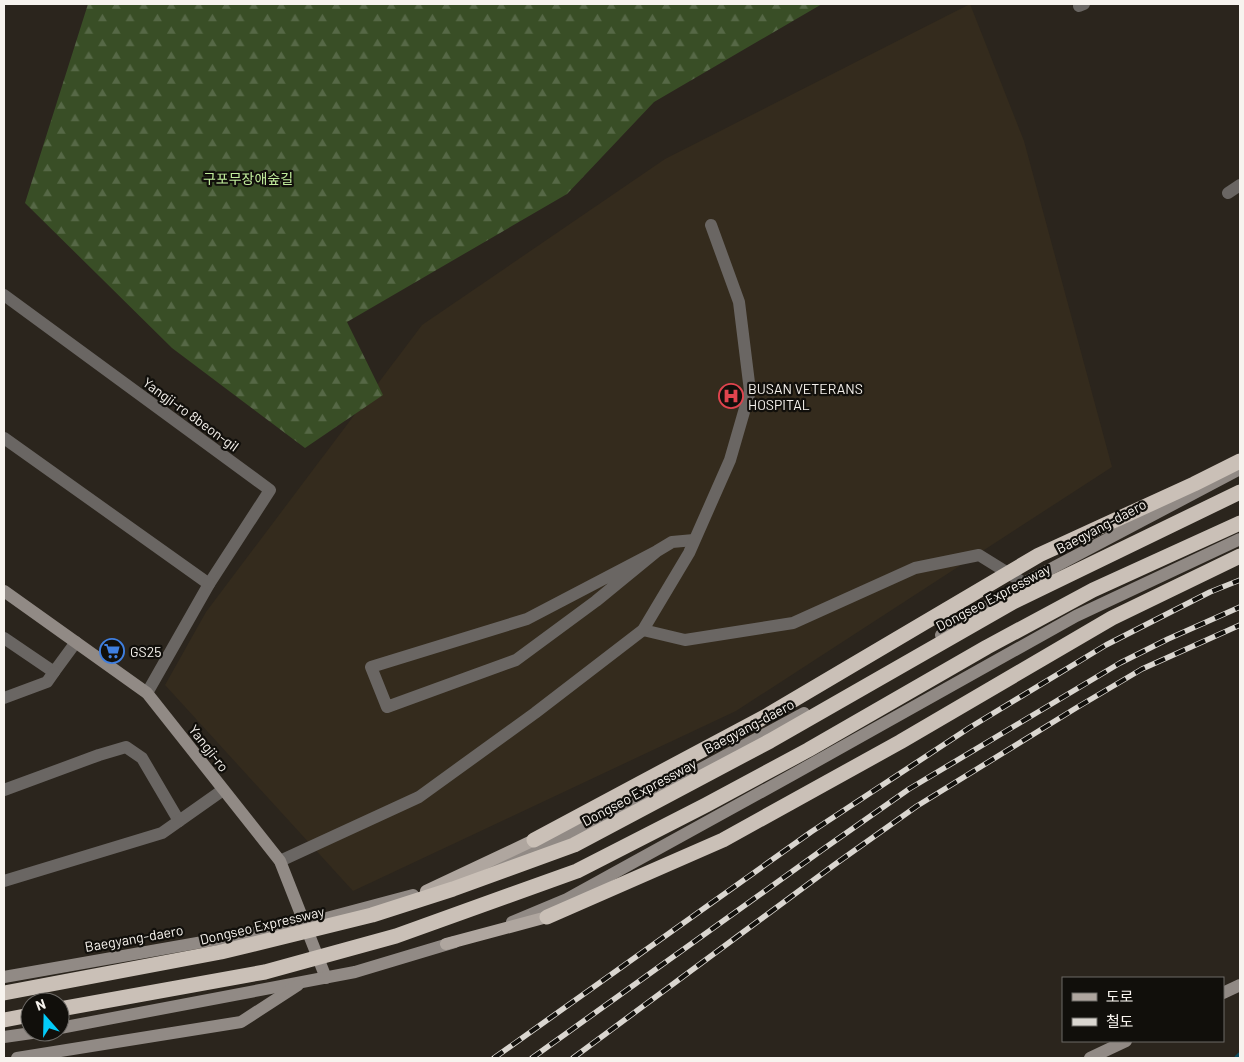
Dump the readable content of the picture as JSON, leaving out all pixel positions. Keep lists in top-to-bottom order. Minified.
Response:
{"streets":{"highway":["Dongseo Expressway"],"main road":["Baegyang-daero","Yangji-ro"],"street":["Yangji-ro 8beon-gil"]},"crossings":[["Yangji-ro 8beon-gil","Yangji-ro"],["Baegyang-daero","Yangji-ro"]],"parks":["구포무장애숲길"],"places":{"hospital":["BUSAN VETERANS HOSPITAL"],"supermarket":["GS25"]},"legend":["도로","철도"],"north":"top"}
